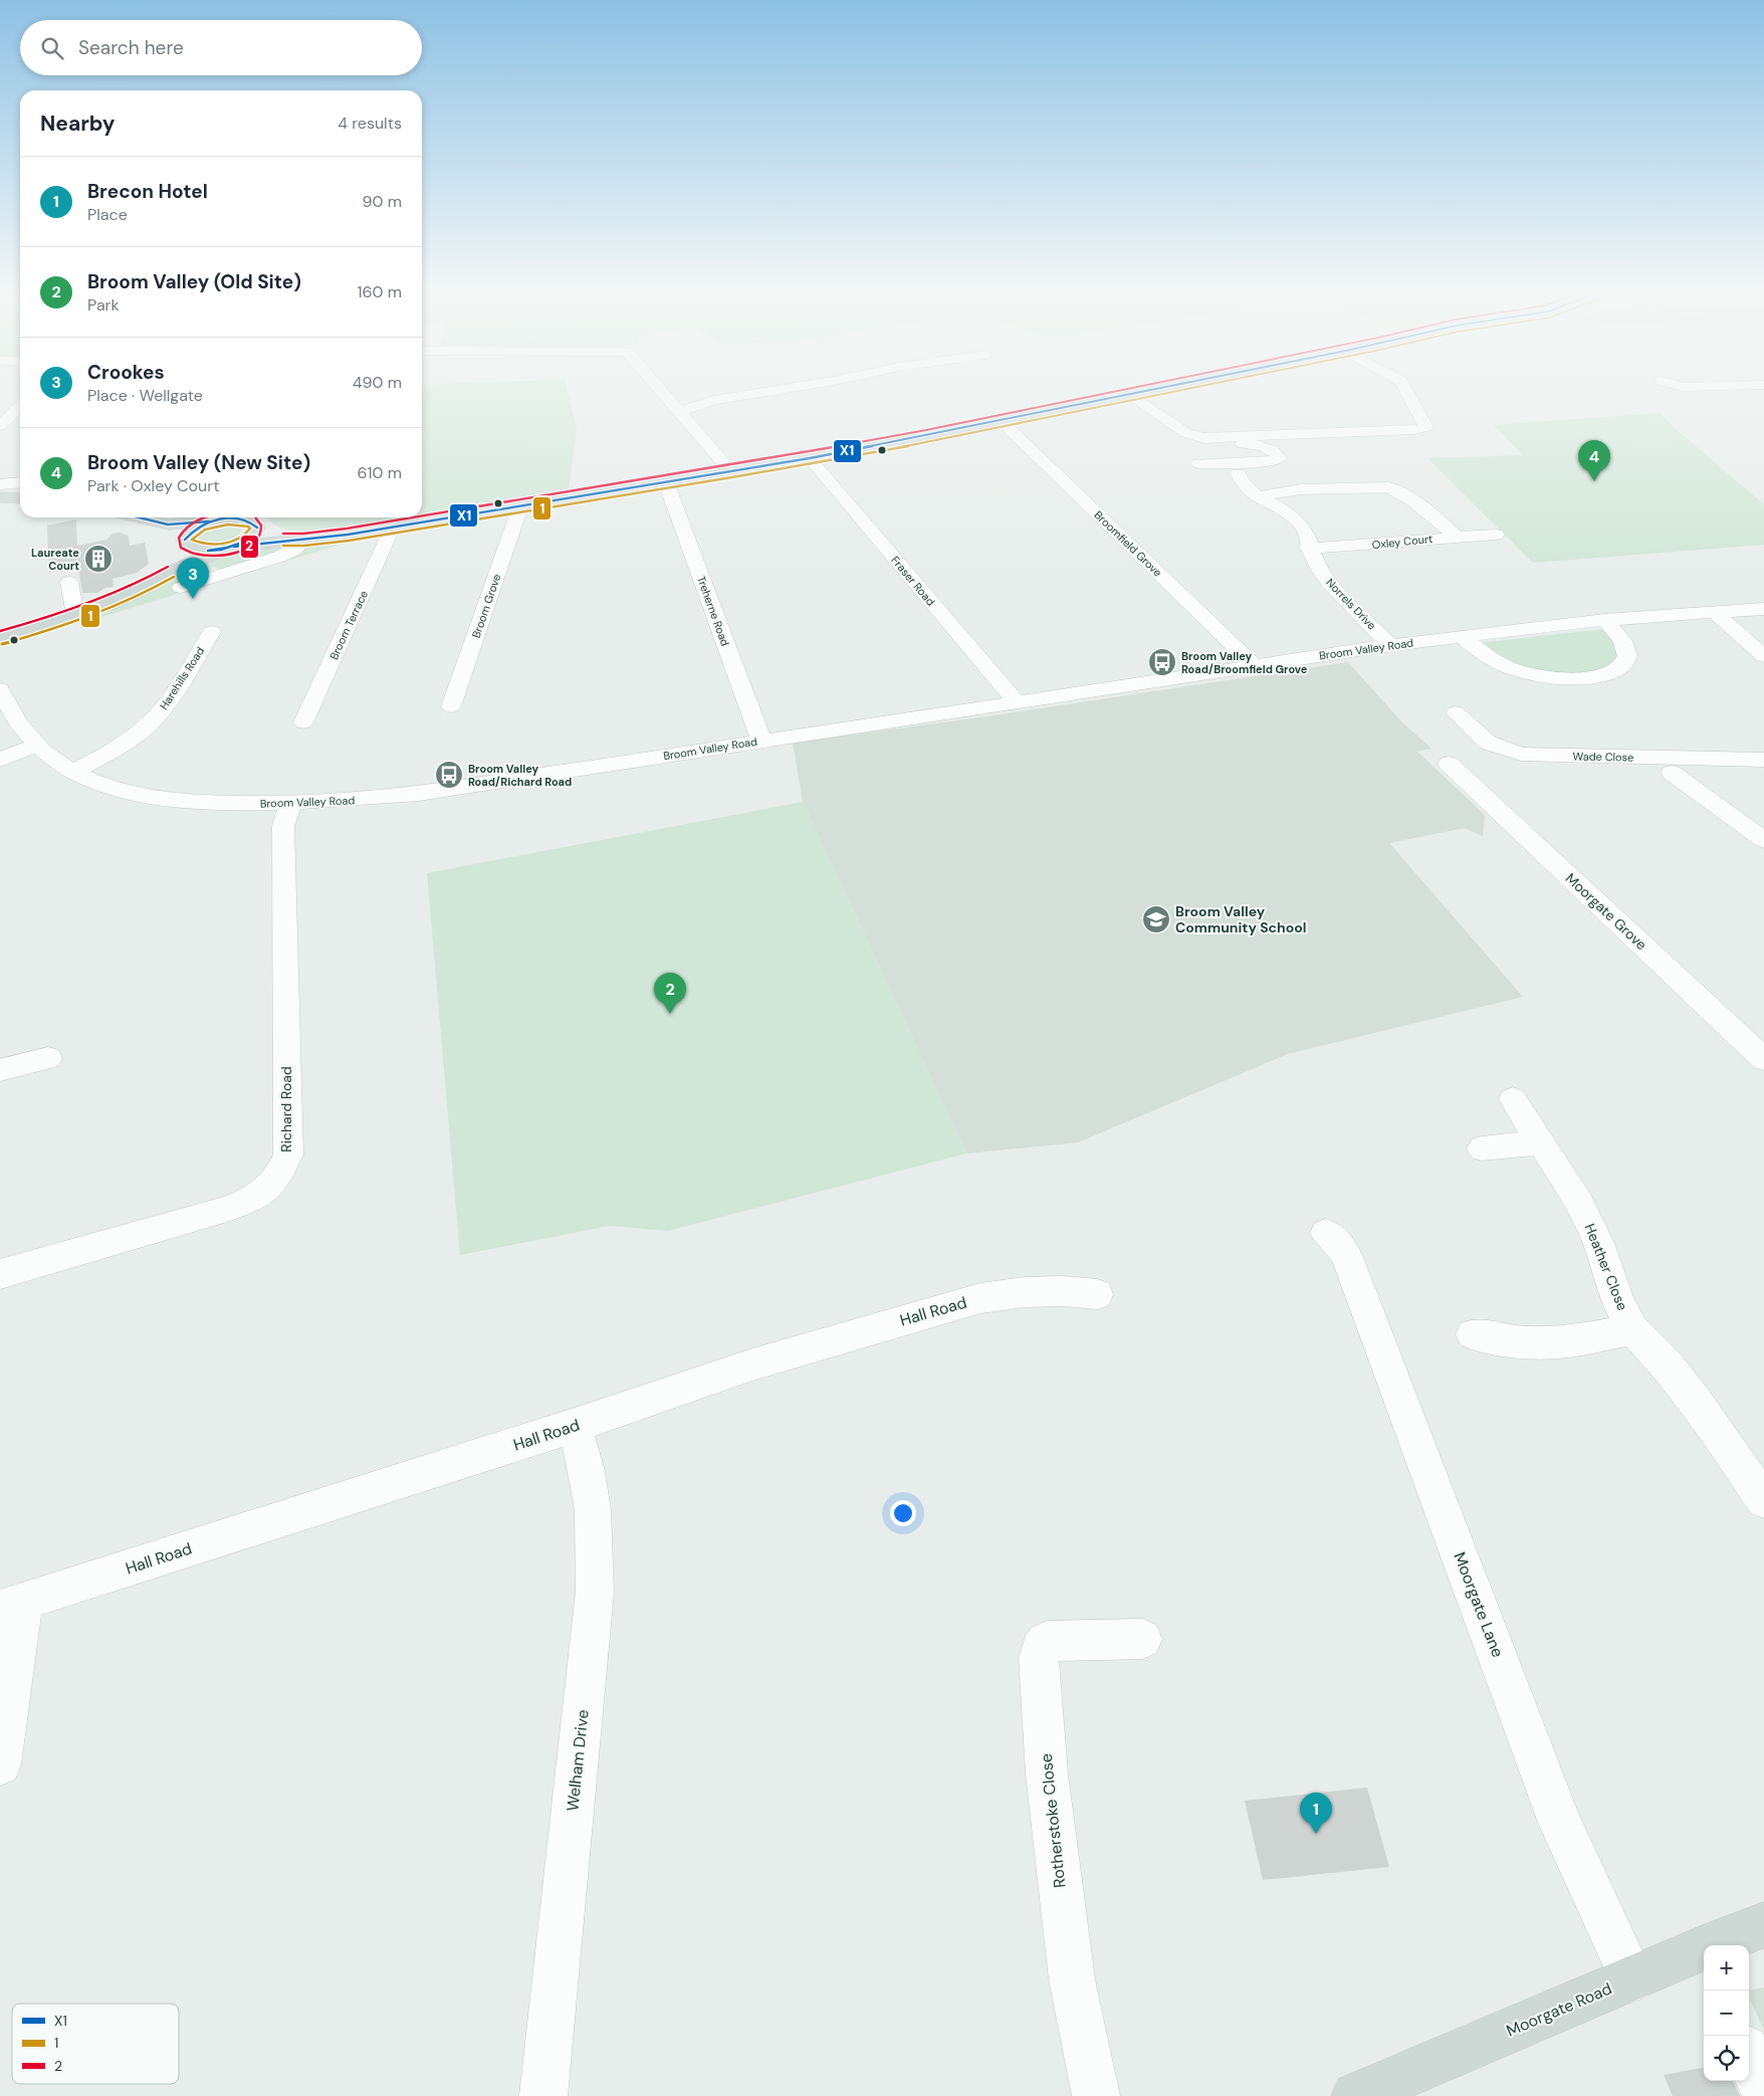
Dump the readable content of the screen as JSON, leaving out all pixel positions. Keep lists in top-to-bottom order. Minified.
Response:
{"streets":{"main road":["Moorgate Road"],"street":["Oxley Court","Broomfield Grove","Fraser Road","Norrels Drive","Broom Grove","Treherne Road","Broom Terrace","Broom Valley Road","Harehills Road","Wade Close","Moorgate Grove","Richard Road","Heather Close","Hall Road","Moorgate Lane","Welham Drive","Rotherstoke Close"]},"crossings":[["Oxley Court","Norrels Drive"],["Broomfield Grove","Broom Valley Road"],["Fraser Road","Broom Valley Road"],["Norrels Drive","Broom Valley Road"],["Treherne Road","Broom Valley Road"],["Broom Valley Road","Harehills Road"],["Broom Valley Road","Richard Road"],["Hall Road","Welham Drive"],["Moorgate Lane","Moorgate Road"]],"places":{"building":["Laureate Court"],"bus stop":["Broom Valley Road/Broomfield Grove","Broom Valley Road/Richard Road"],"school or university":["Broom Valley Community School"]},"lines":["transit line X1","transit line 1","transit line 2"],"legend":["X1","1","2"],"page":{"search":"Search here","heading":["Nearby","4 results"],"list":[{"mark":"1","name":"Brecon Hotel","note":"Place","value":"90 m"},{"mark":"2","name":"Broom Valley (Old Site)","note":"Park","value":"160 m"},{"mark":"3","name":"Crookes","note":"Place · Wellgate","value":"490 m"},{"mark":"4","name":"Broom Valley (New Site)","note":"Park · Oxley Court","value":"610 m"}],"pins":["4","3","2","1"],"map_buttons":["+","−"]}}
